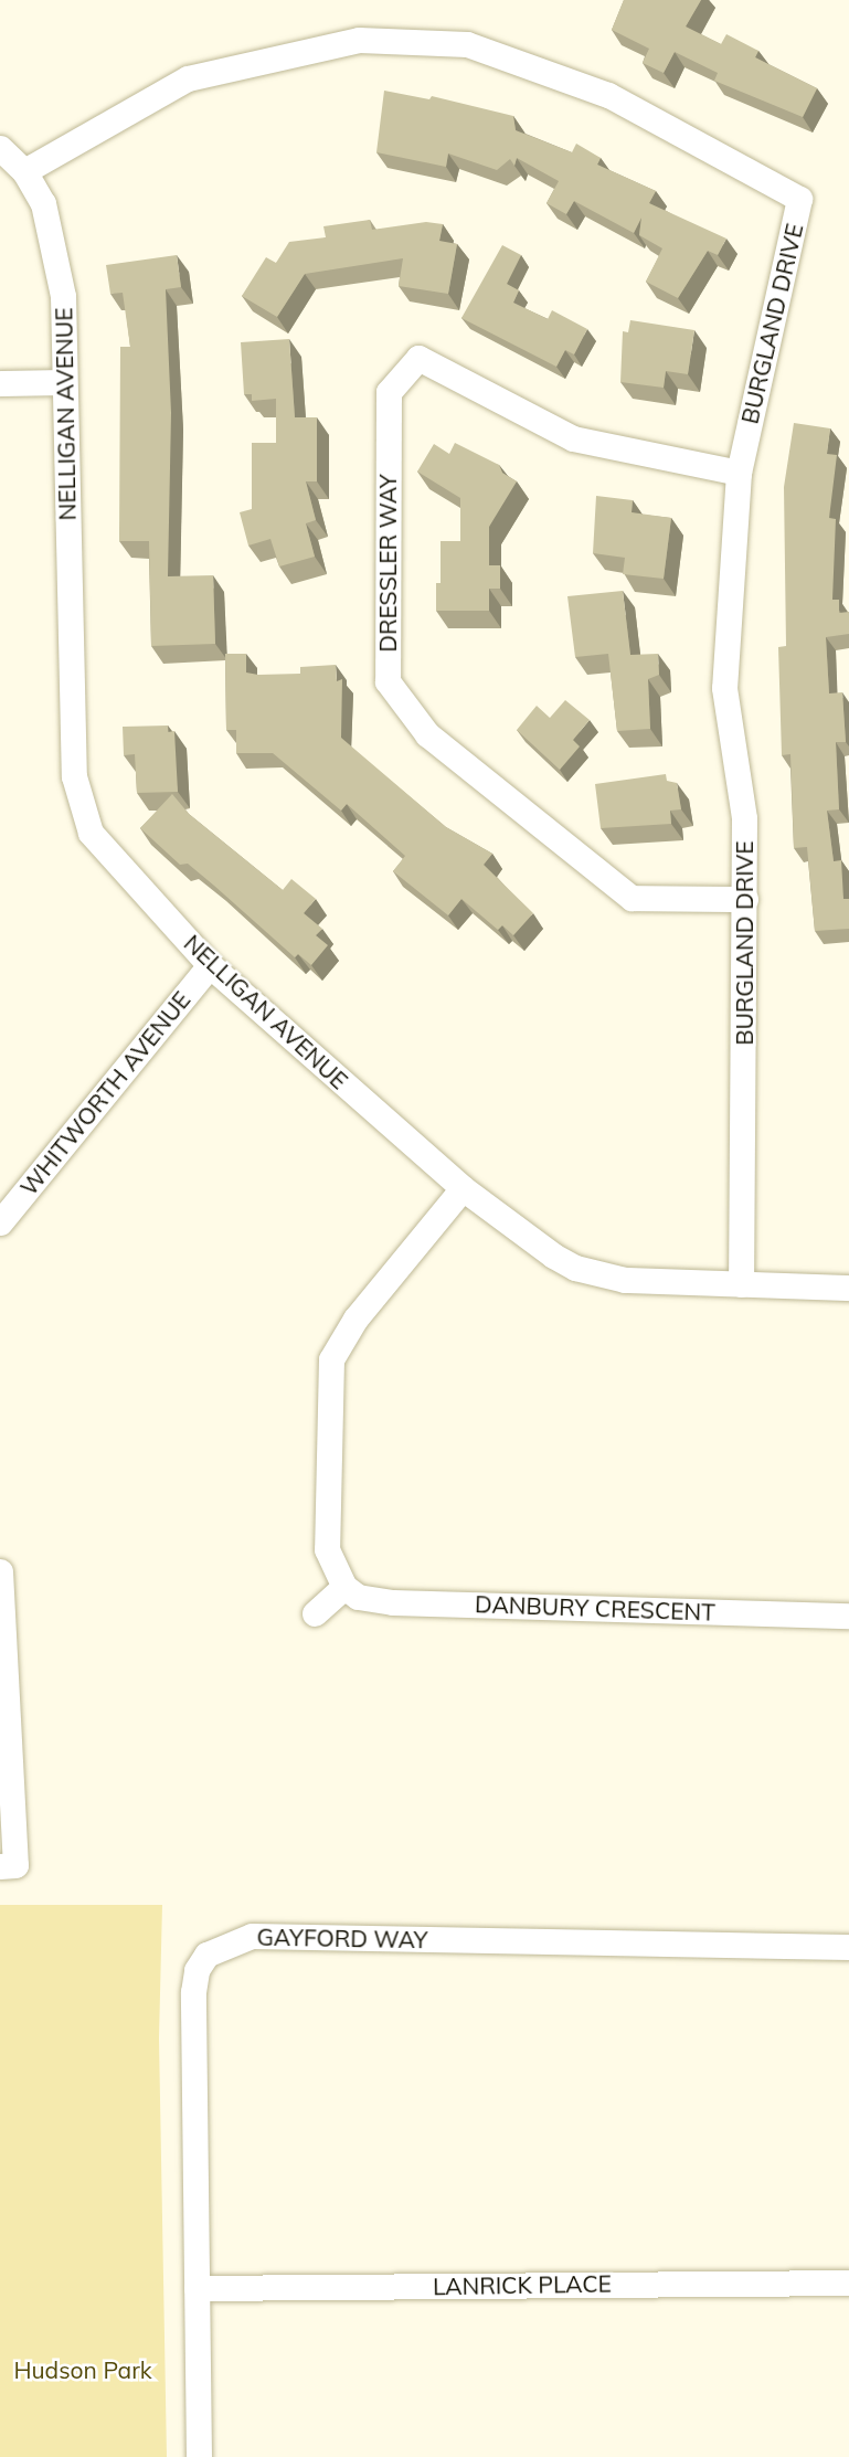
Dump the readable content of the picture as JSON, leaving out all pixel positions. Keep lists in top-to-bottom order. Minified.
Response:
{"streets":{"street":["BURGLAND DRIVE","NELLIGAN AVENUE","DRESSLER WAY","WHITWORTH AVENUE","DANBURY CRESCENT","GAYFORD WAY","LANRICK PLACE"]},"crossings":[["BURGLAND DRIVE","NELLIGAN AVENUE"],["BURGLAND DRIVE","DRESSLER WAY"],["NELLIGAN AVENUE","WHITWORTH AVENUE"],["GAYFORD WAY","LANRICK PLACE"]],"parks":["Hudson Park"]}
